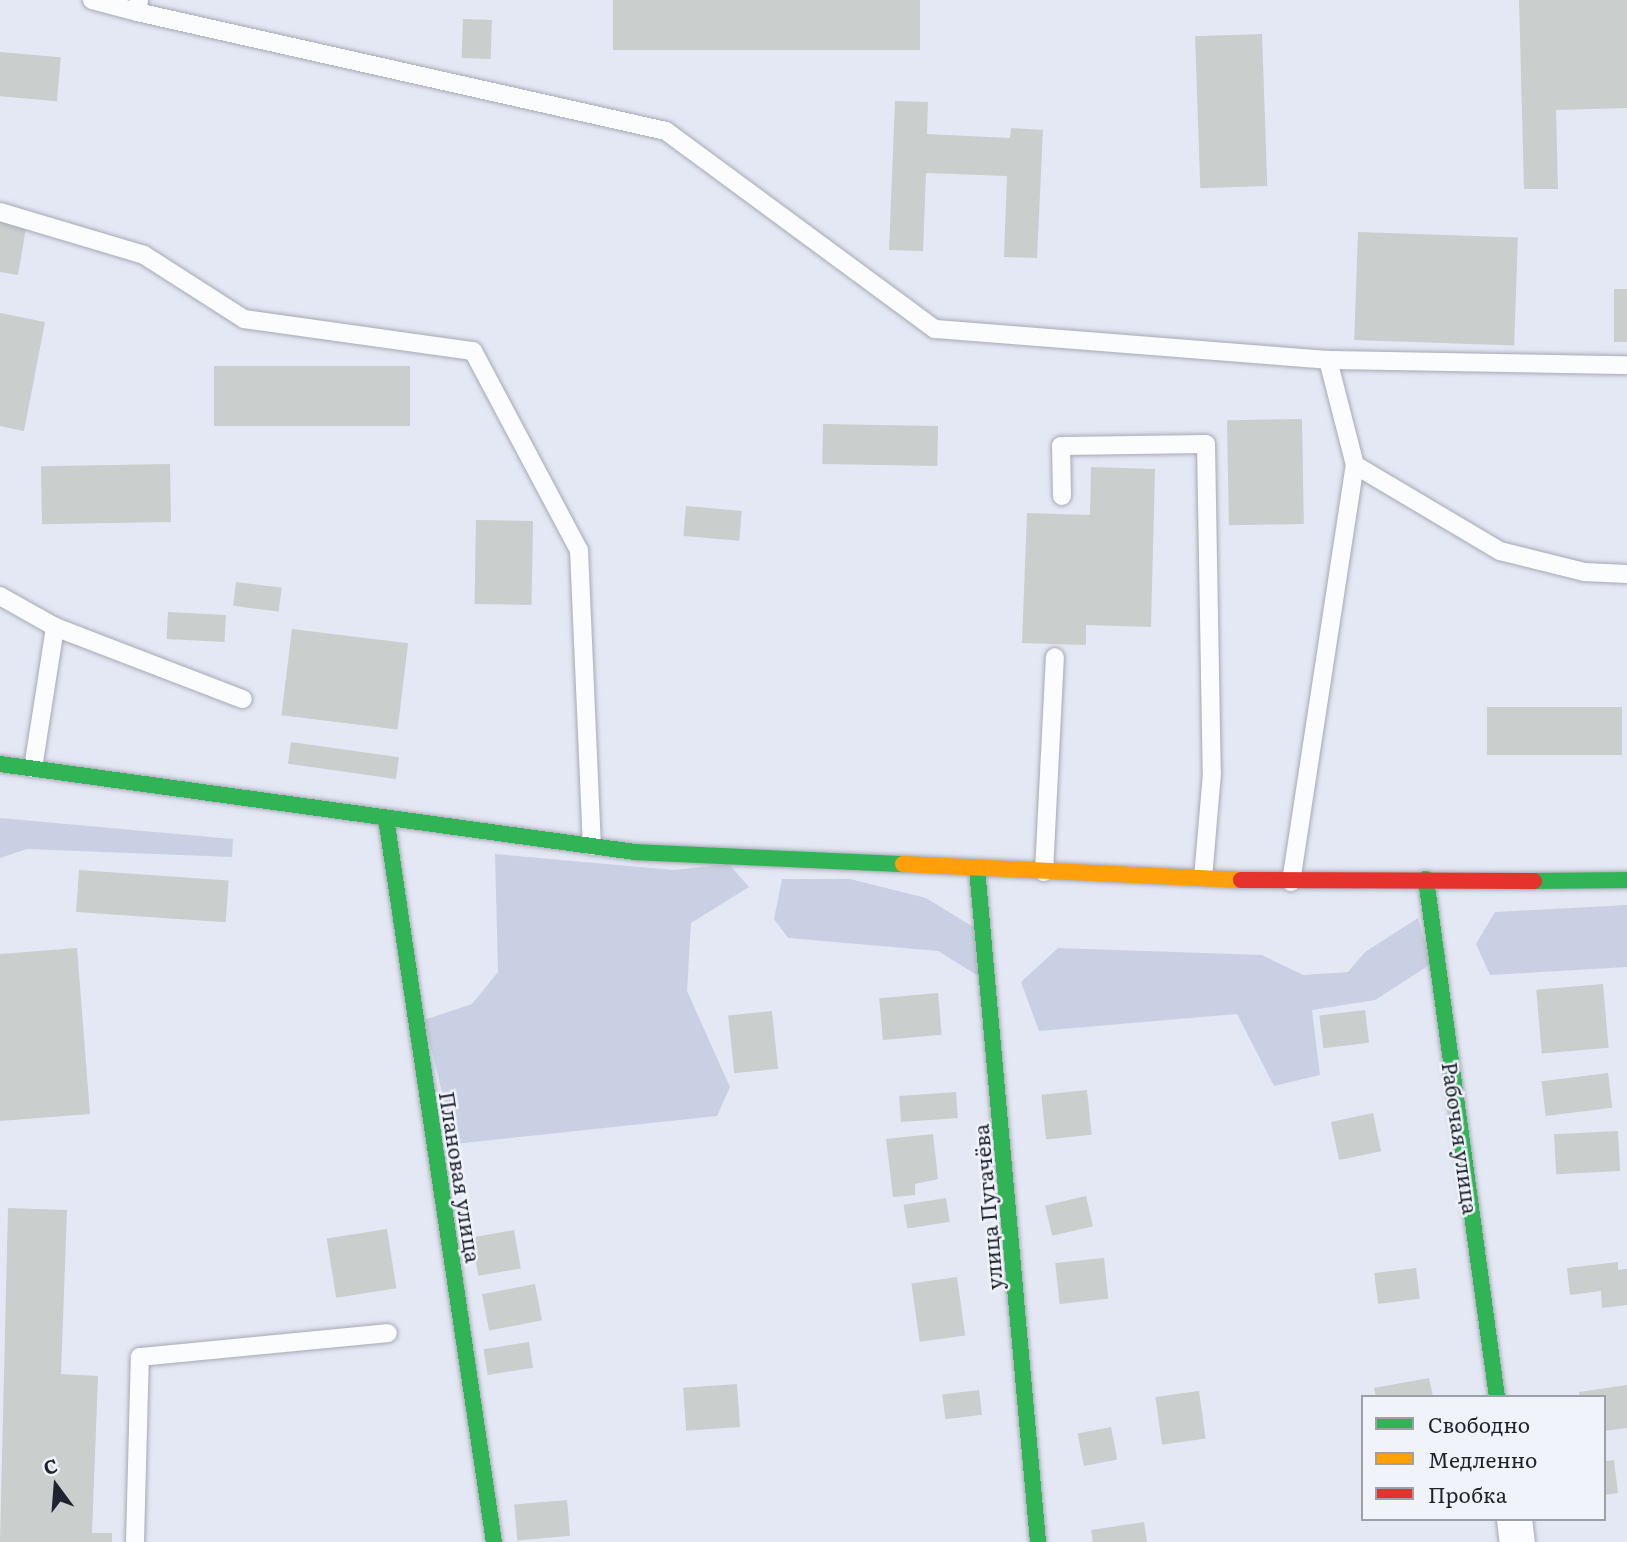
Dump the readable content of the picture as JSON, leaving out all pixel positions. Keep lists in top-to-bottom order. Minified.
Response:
{"streets":{"street":["Рабочая улица","Плановая улица","улица Пугачёва"]},"legend":["Свободно","Медленно","Пробка"],"north":"top"}
